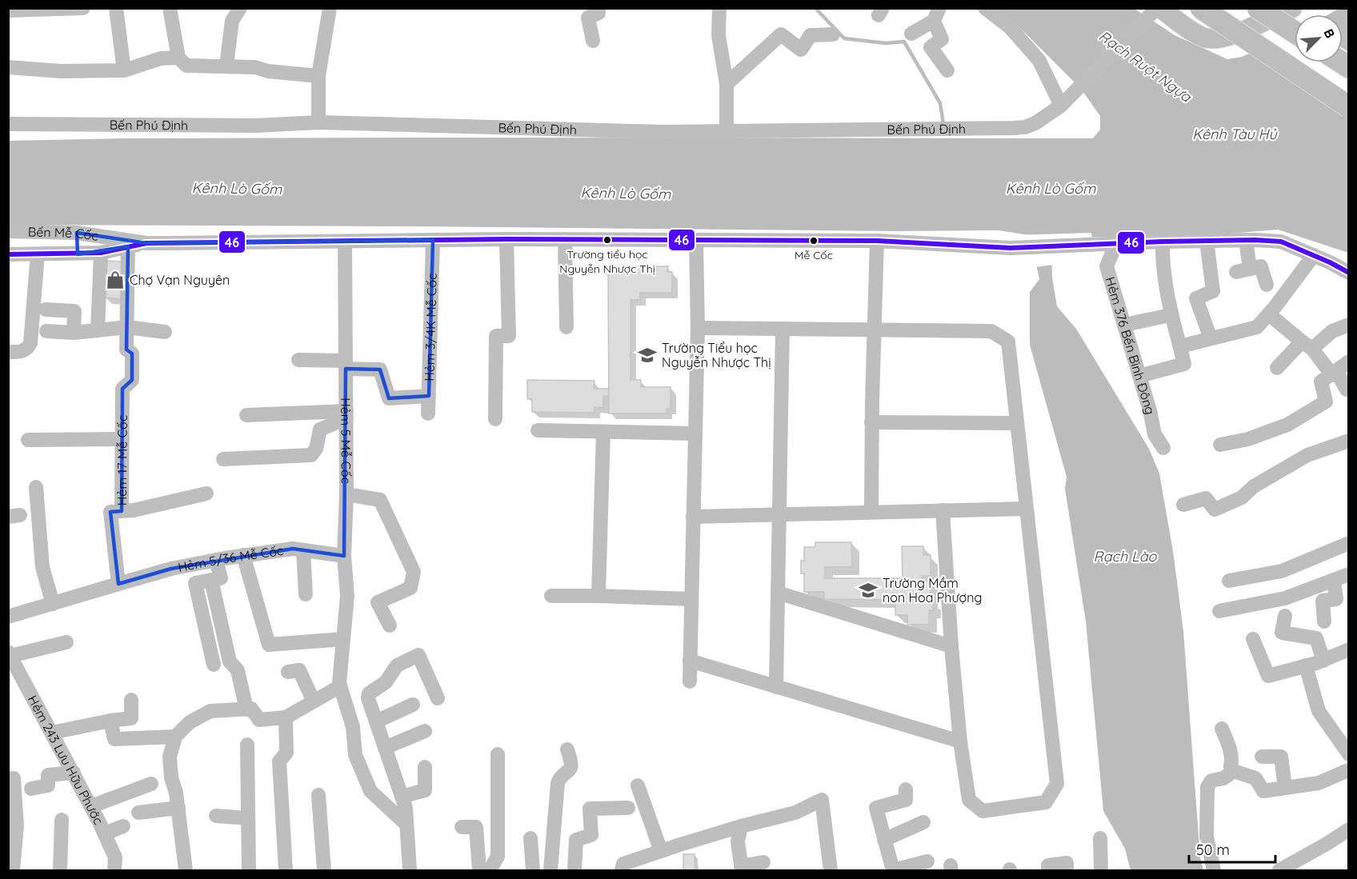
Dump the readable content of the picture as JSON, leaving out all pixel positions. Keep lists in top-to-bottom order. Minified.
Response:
{"streets":{"street":["Bến Phú Định","Bến Mễ Cốc","Hẻm 3/4K Mễ Cốc","Hẻm 376 Bến Bình Đông","Hẻm 5 Mễ Cốc","Hẻm 17 Mễ Cốc","Hẻm 5/36 Mễ Cốc","Hẻm 243 Lưu Hữu Phước"]},"crossings":[["Bến Mễ Cốc","Hẻm 3/4K Mễ Cốc"],["Bến Mễ Cốc","Hẻm 376 Bến Bình Đông"],["Bến Mễ Cốc","Hẻm 5 Mễ Cốc"],["Bến Mễ Cốc","Hẻm 17 Mễ Cốc"],["Hẻm 5 Mễ Cốc","Hẻm 5/36 Mễ Cốc"],["Hẻm 17 Mễ Cốc","Hẻm 5/36 Mễ Cốc"]],"water":["Rạch Ruột Ngựa","Kênh Tàu Hủ","Kênh Lò Gốm","Rạch Lào"],"places":{"other":["Trường tiểu học Nguyễn Nhược Thị","Mễ Cốc"],"shop":["Chợ Vạn Nguyên"],"school or university":["Trường Tiểu học Nguyễn Nhược Thị","Trường Mầm non Hoa Phượng"]},"lines":["transit line 46"],"scale_bar":"50 m","north":"top right"}
